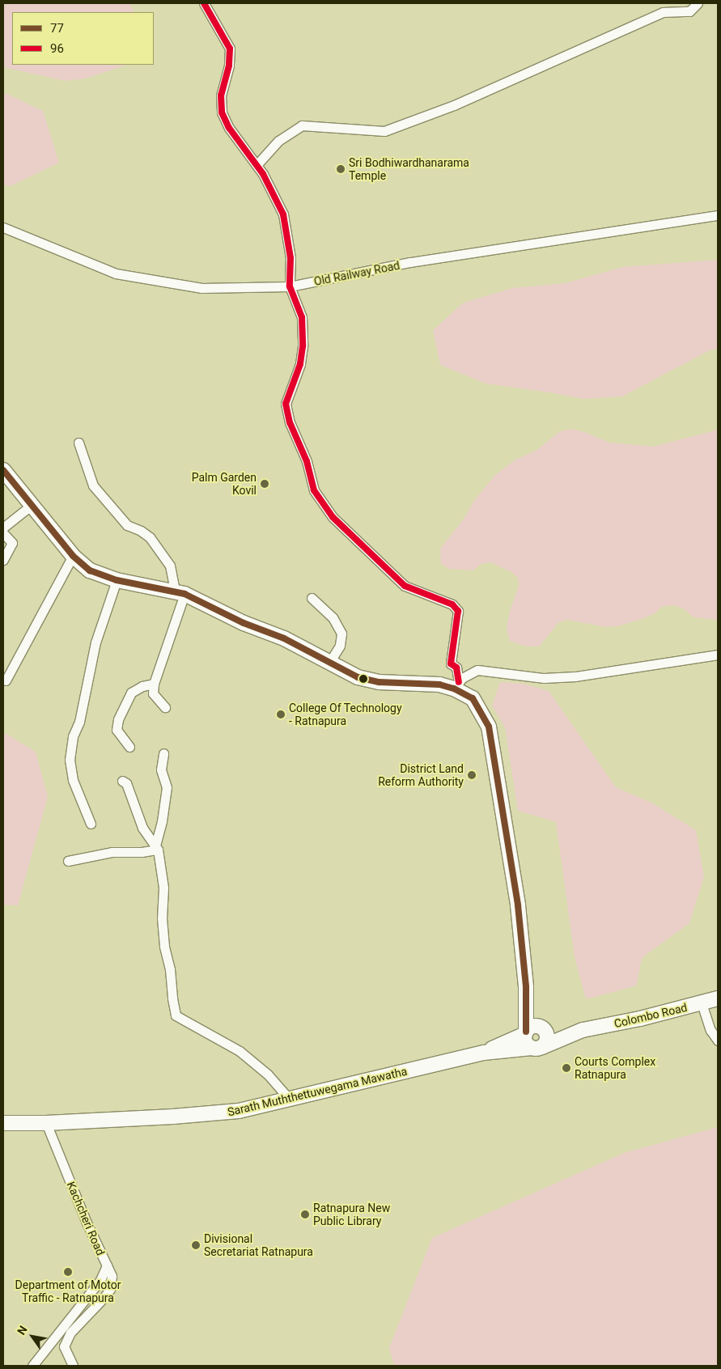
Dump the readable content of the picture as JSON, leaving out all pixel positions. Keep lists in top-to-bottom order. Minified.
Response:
{"streets":{"main road":["Colombo Road","Sarath Muththettuwegama Mawatha"],"street":["Old Railway Road","Kachcheri Road"]},"crossings":[["Colombo Road","Sarath Muththettuwegama Mawatha"],["Sarath Muththettuwegama Mawatha","Kachcheri Road"]],"places":["Sri Bodhiwardhanarama Temple","Palm Garden Kovil","College Of Technology - Ratnapura","District Land Reform Authority","Courts Complex Ratnapura","Ratnapura New Public Library","Divisional Secretariat Ratnapura","Department of Motor Traffic - Ratnapura"],"lines":["transit line 96","transit line 77"],"legend":["77","96"],"north":"top left"}
